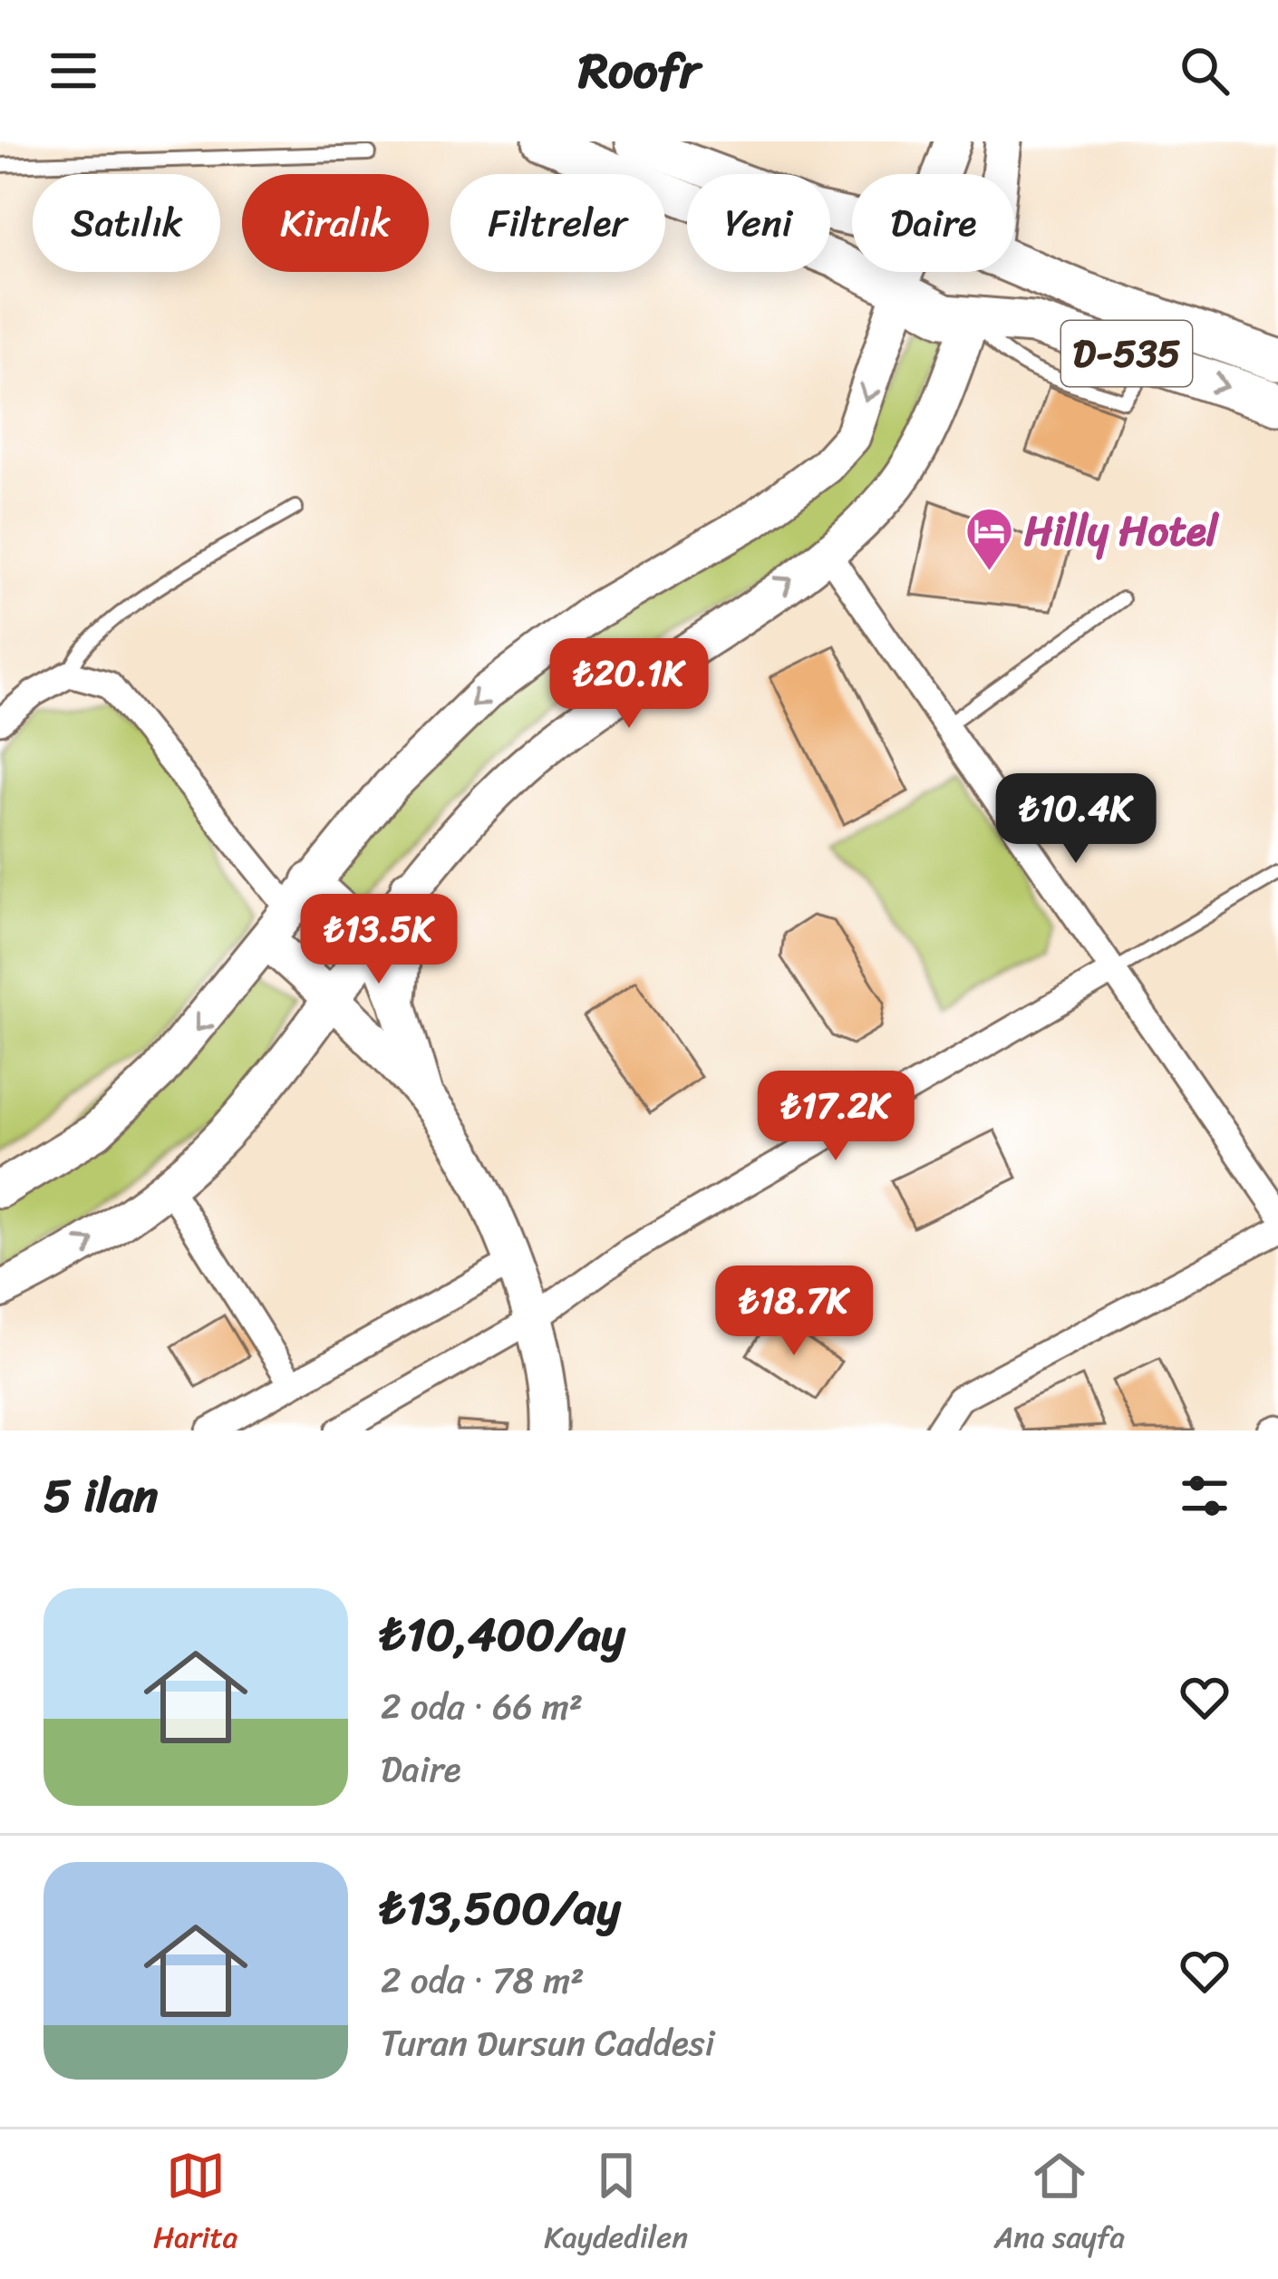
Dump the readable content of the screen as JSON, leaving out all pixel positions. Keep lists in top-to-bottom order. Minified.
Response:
{"streets":{"main road":["D-535"]},"places":{"hotel":["Hilly Hotel"]},"page":{"header":"Roofr","chip":["Satılık","Kiralık","Filtreler","Yeni","Daire"],"price":["₺20.1K","₺10.4K","₺13.5K","₺17.2K","₺18.7K"],"heading":"5 ilan","list":[{"name":"₺10,400/ay","note":"2 oda · 66 m² · Daire"},{"name":"₺13,500/ay","note":"2 oda · 78 m² · Turan Dursun Caddesi"}],"tabs":["Harita","Kaydedilen","Ana sayfa"]}}
